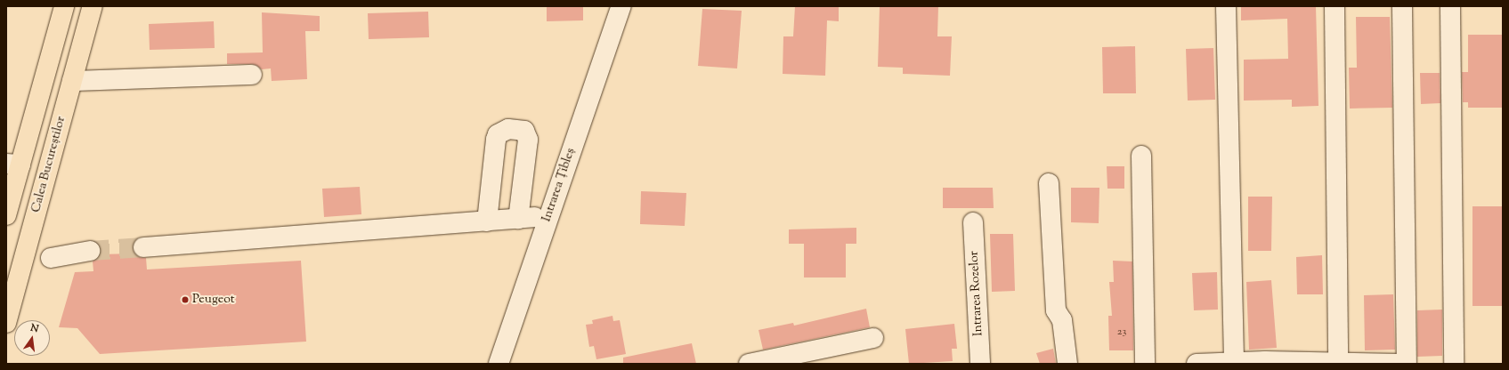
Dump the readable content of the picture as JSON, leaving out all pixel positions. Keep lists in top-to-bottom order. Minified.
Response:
{"streets":{"highway":["Calea Bucureștilor"],"street":["Intrarea Țibleș","Intrarea Rozelor"]},"places":["Peugeot"],"house_numbers":["23"],"north":"top"}
